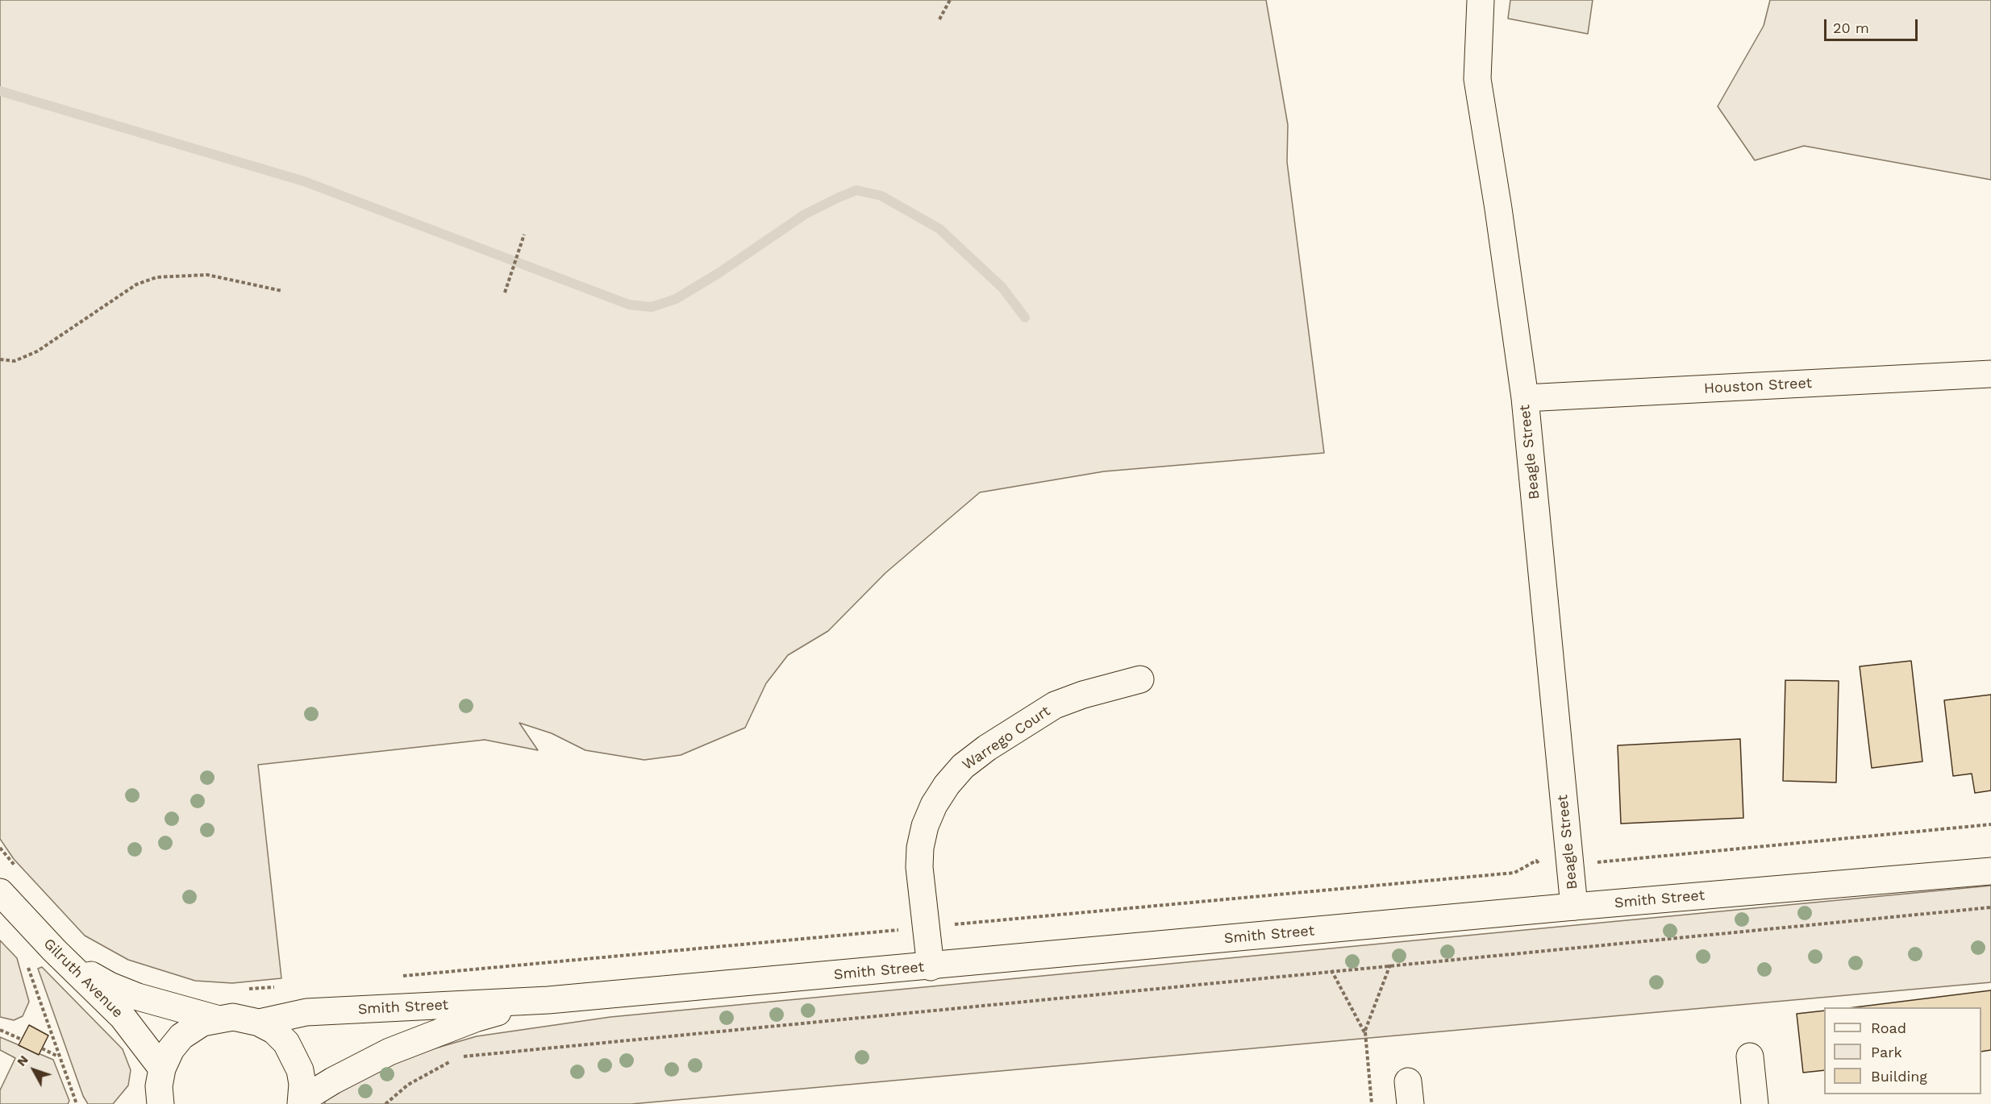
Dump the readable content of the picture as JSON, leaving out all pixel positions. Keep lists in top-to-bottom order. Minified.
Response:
{"streets":{"street":["Houston Street","Beagle Street","Warrego Court","Smith Street","Gilruth Avenue"]},"crossings":[["Houston Street","Beagle Street"],["Beagle Street","Smith Street"],["Warrego Court","Smith Street"]],"legend":["Road","Park","Building"],"scale_bar":"20 m","north":"top left"}
